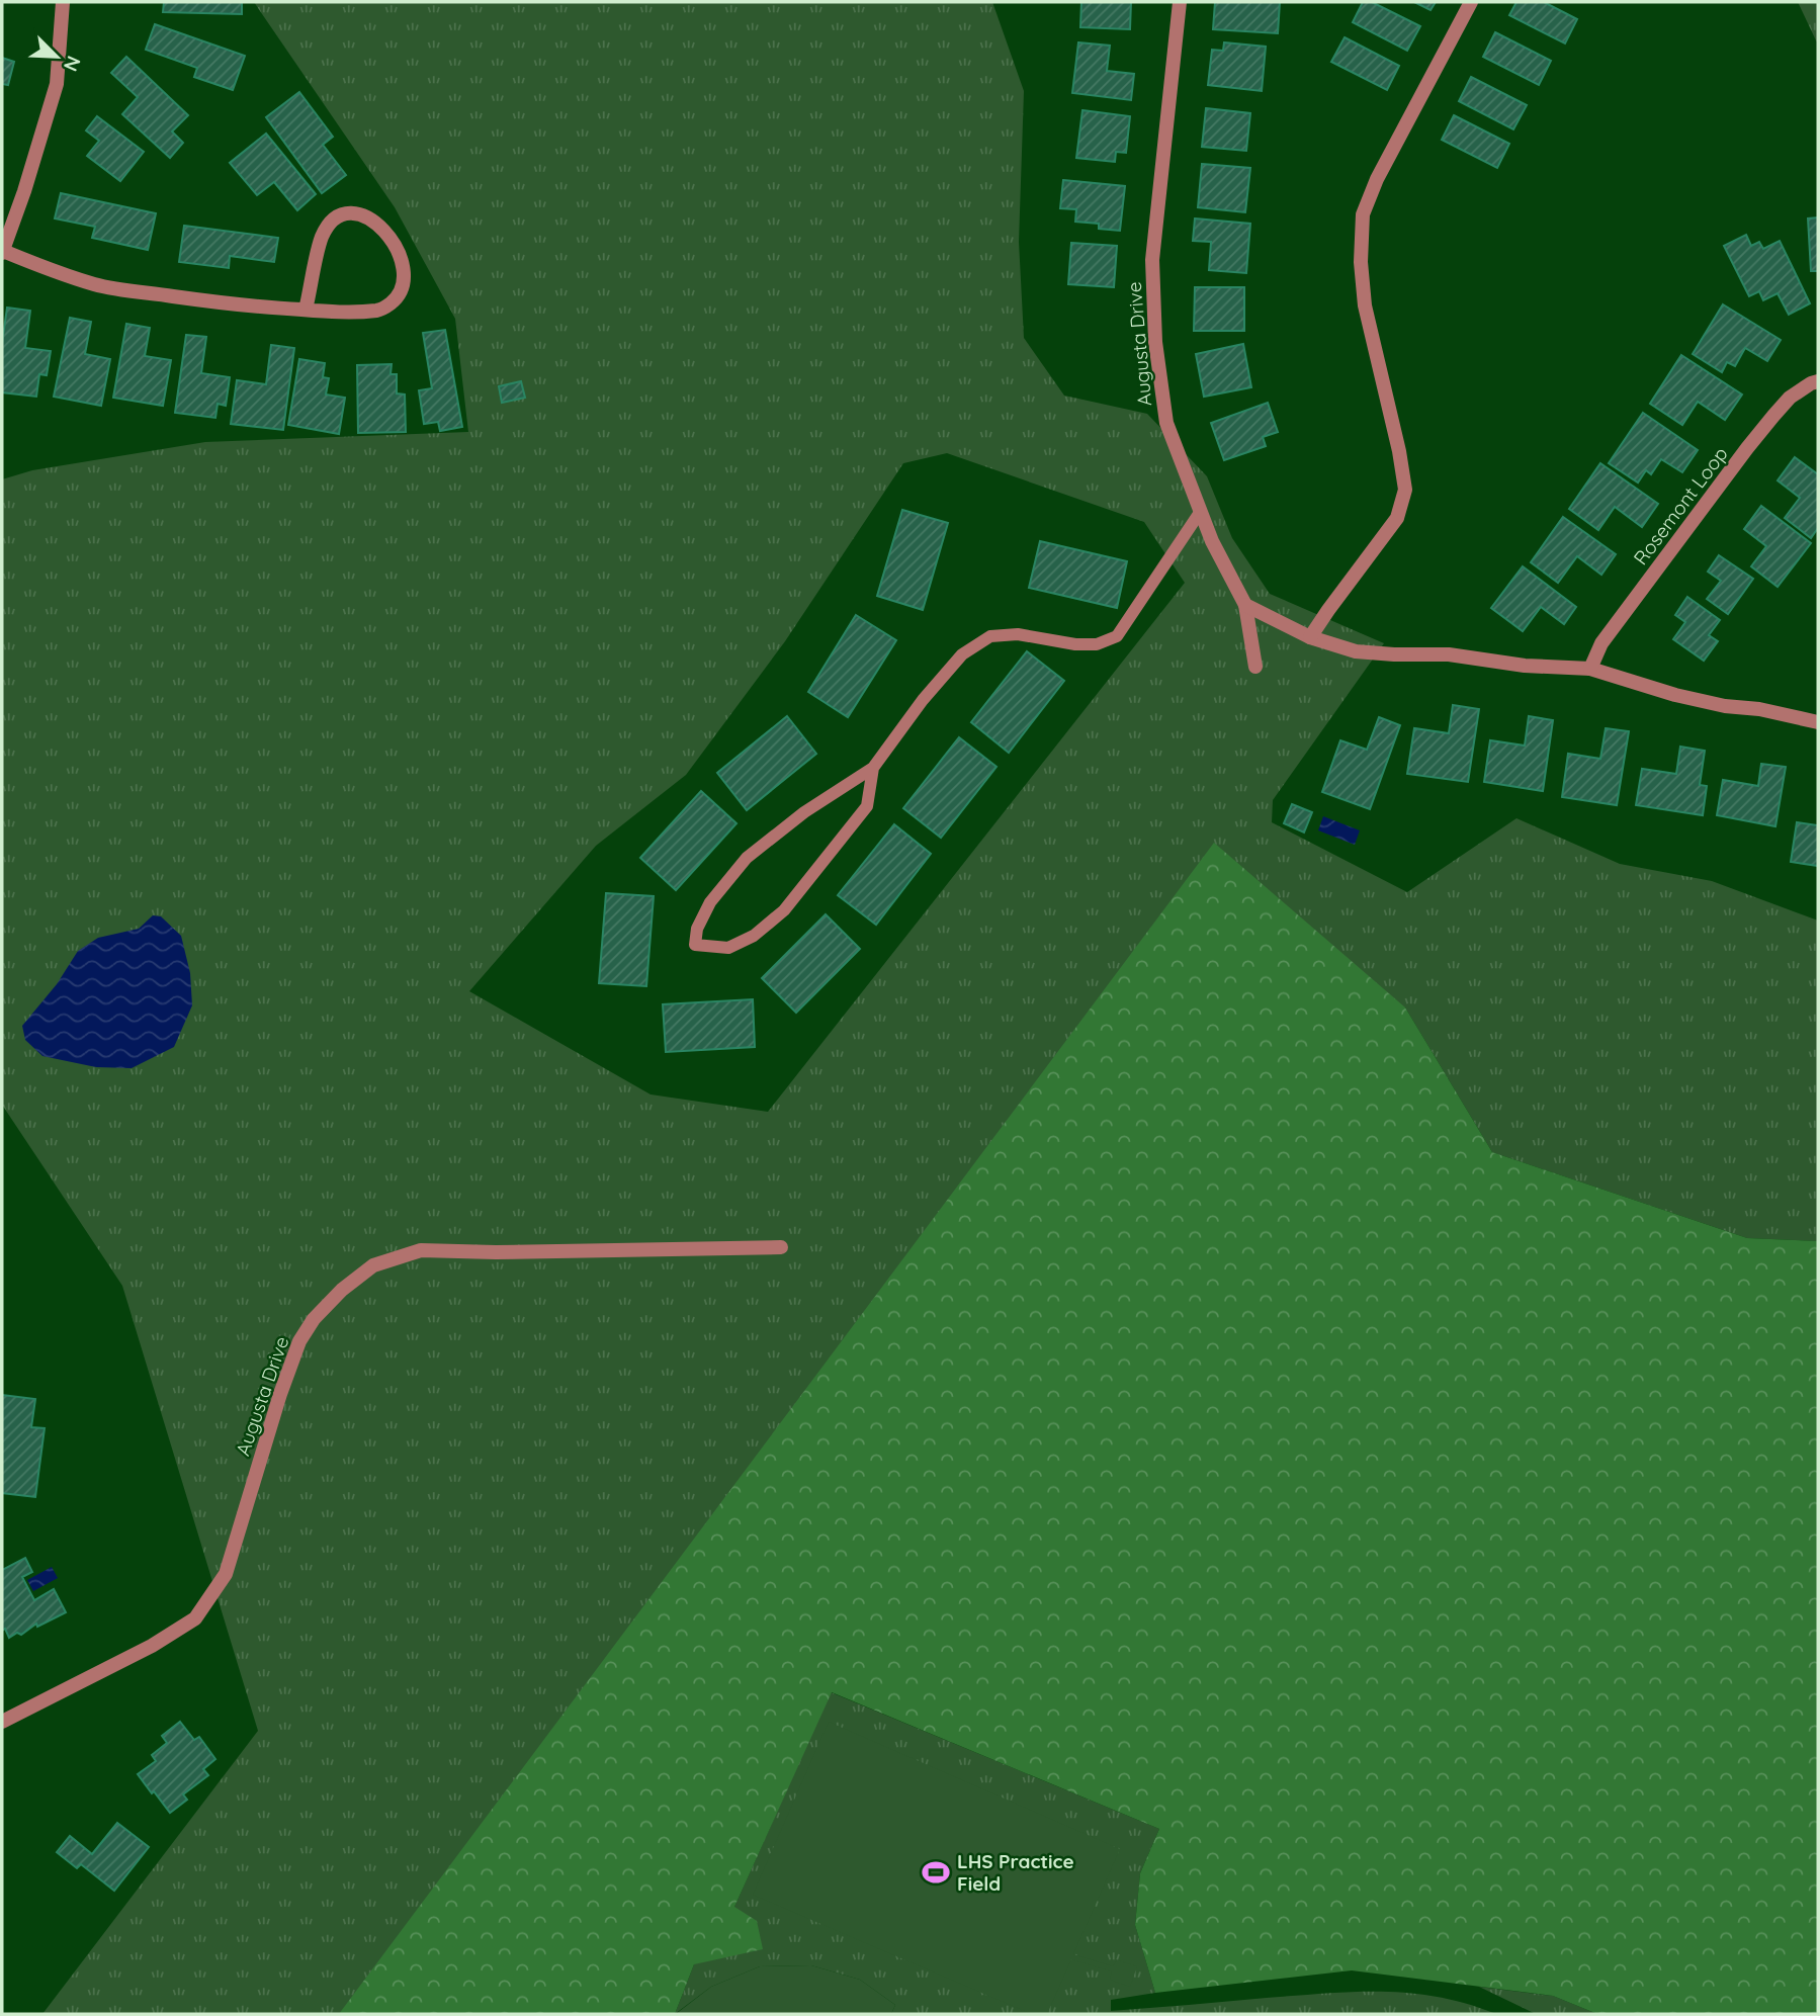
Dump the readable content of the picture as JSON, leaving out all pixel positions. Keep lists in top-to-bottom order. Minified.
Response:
{"streets":{"street":["Augusta Drive","Rosemont Loop"]},"places":{"sports":["LHS Practice Field"]},"north":"bottom right"}
